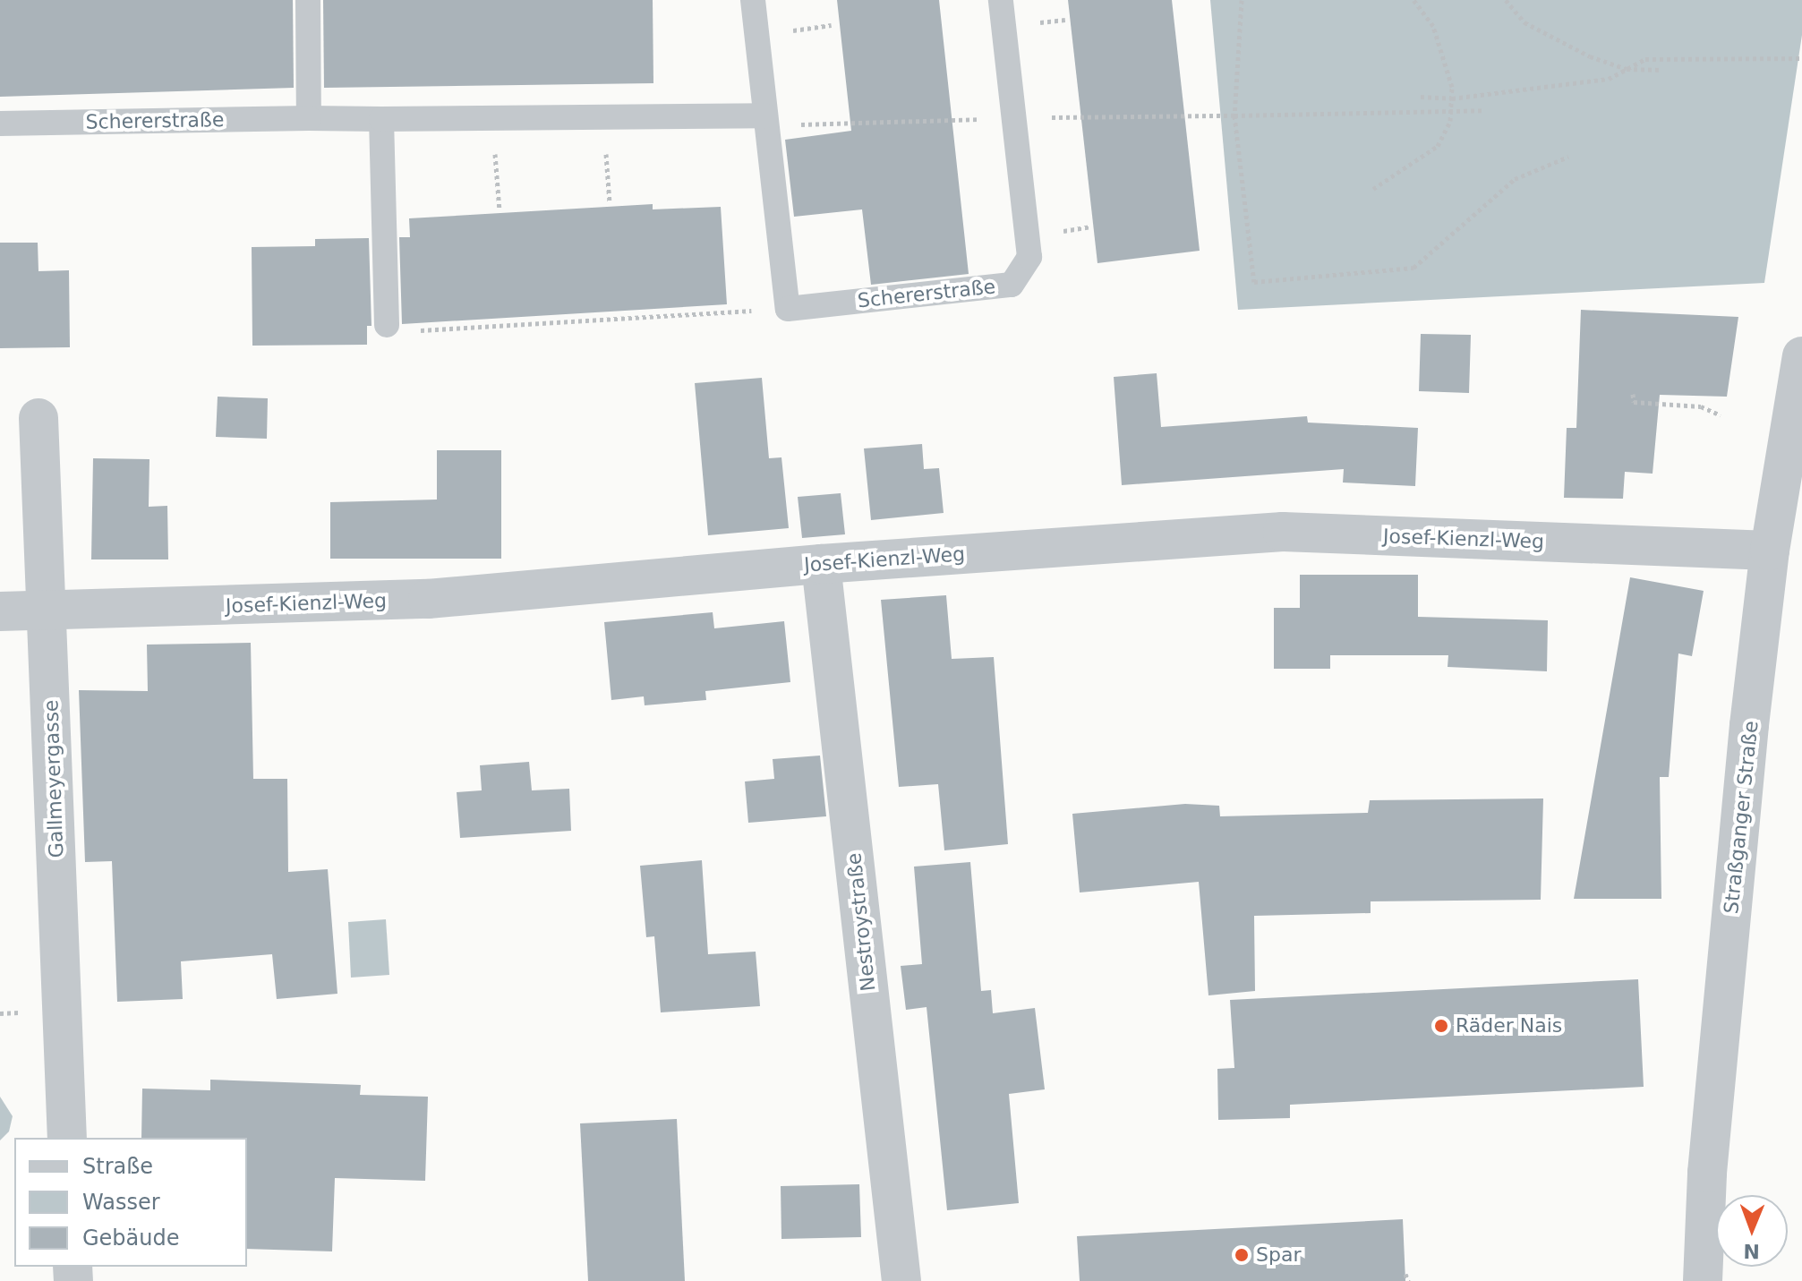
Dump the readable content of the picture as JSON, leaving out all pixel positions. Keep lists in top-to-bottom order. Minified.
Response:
{"streets":{"street":["Josef-Kienzl-Weg","Gallmeyergasse","Straßganger Straße","Nestroystraße"],"lane":["Schererstraße"]},"crossings":[["Josef-Kienzl-Weg","Gallmeyergasse"],["Josef-Kienzl-Weg","Straßganger Straße"],["Josef-Kienzl-Weg","Nestroystraße"]],"places":["Räder Nais","Spar"],"legend":["Straße","Wasser","Gebäude"],"north":"bottom"}
